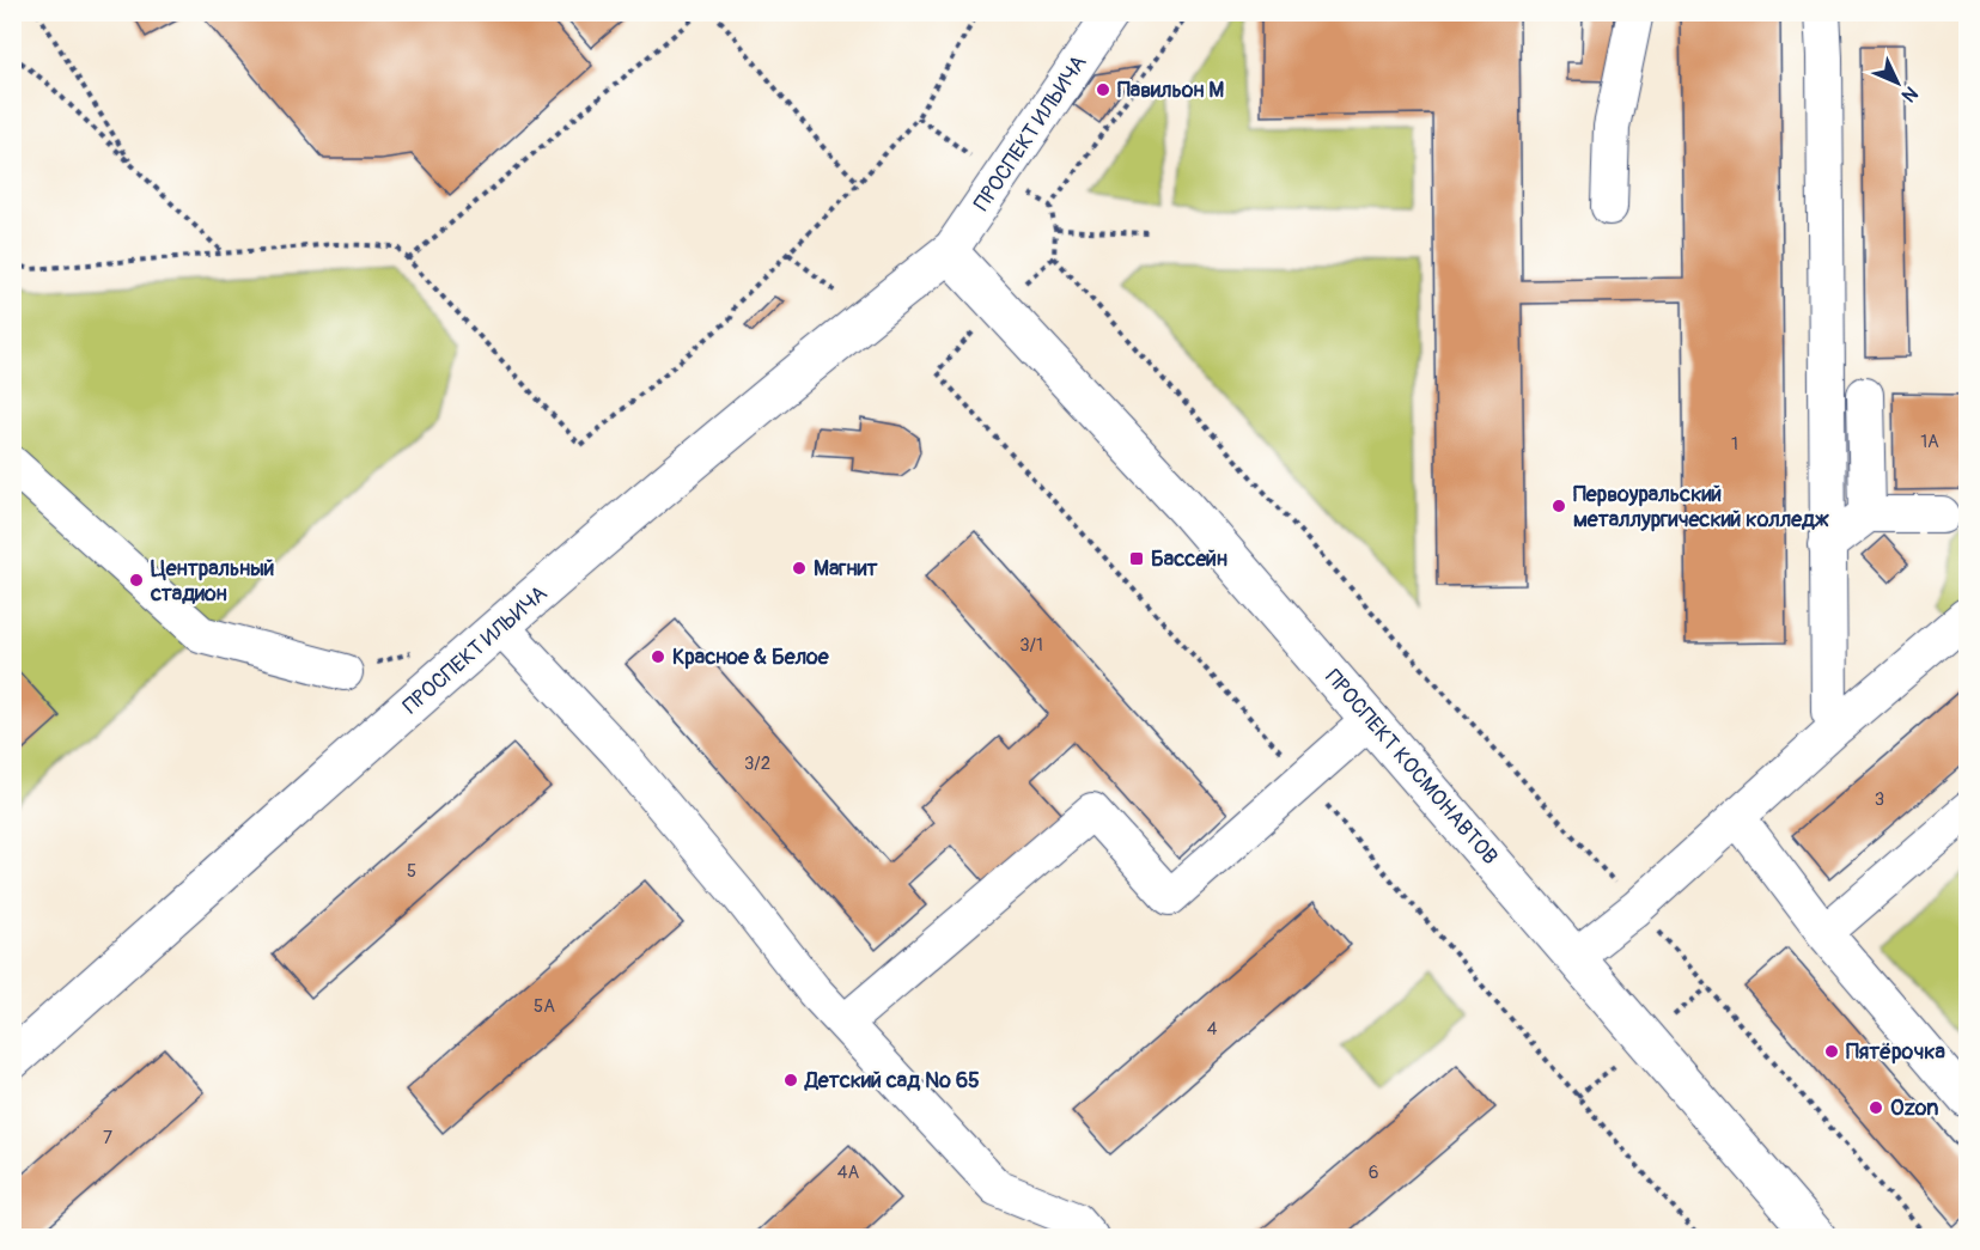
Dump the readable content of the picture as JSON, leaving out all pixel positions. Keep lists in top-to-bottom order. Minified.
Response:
{"streets":{"main road":["ПРОСПЕКТ ИЛЬИЧА","ПРОСПЕКТ КОСМОНАВТОВ"]},"places":{"other":["Павильон М","Первоуральский металлургический колледж","Магнит","Центральный стадион","Красное & Белое","Пятёрочка","Детский сад № 65","Ozon"],"transit":["Бассейн"]},"house_numbers":["1А","1","3/1","3/2","3","5","5А","4","7","4А","6"],"north":"bottom right"}
